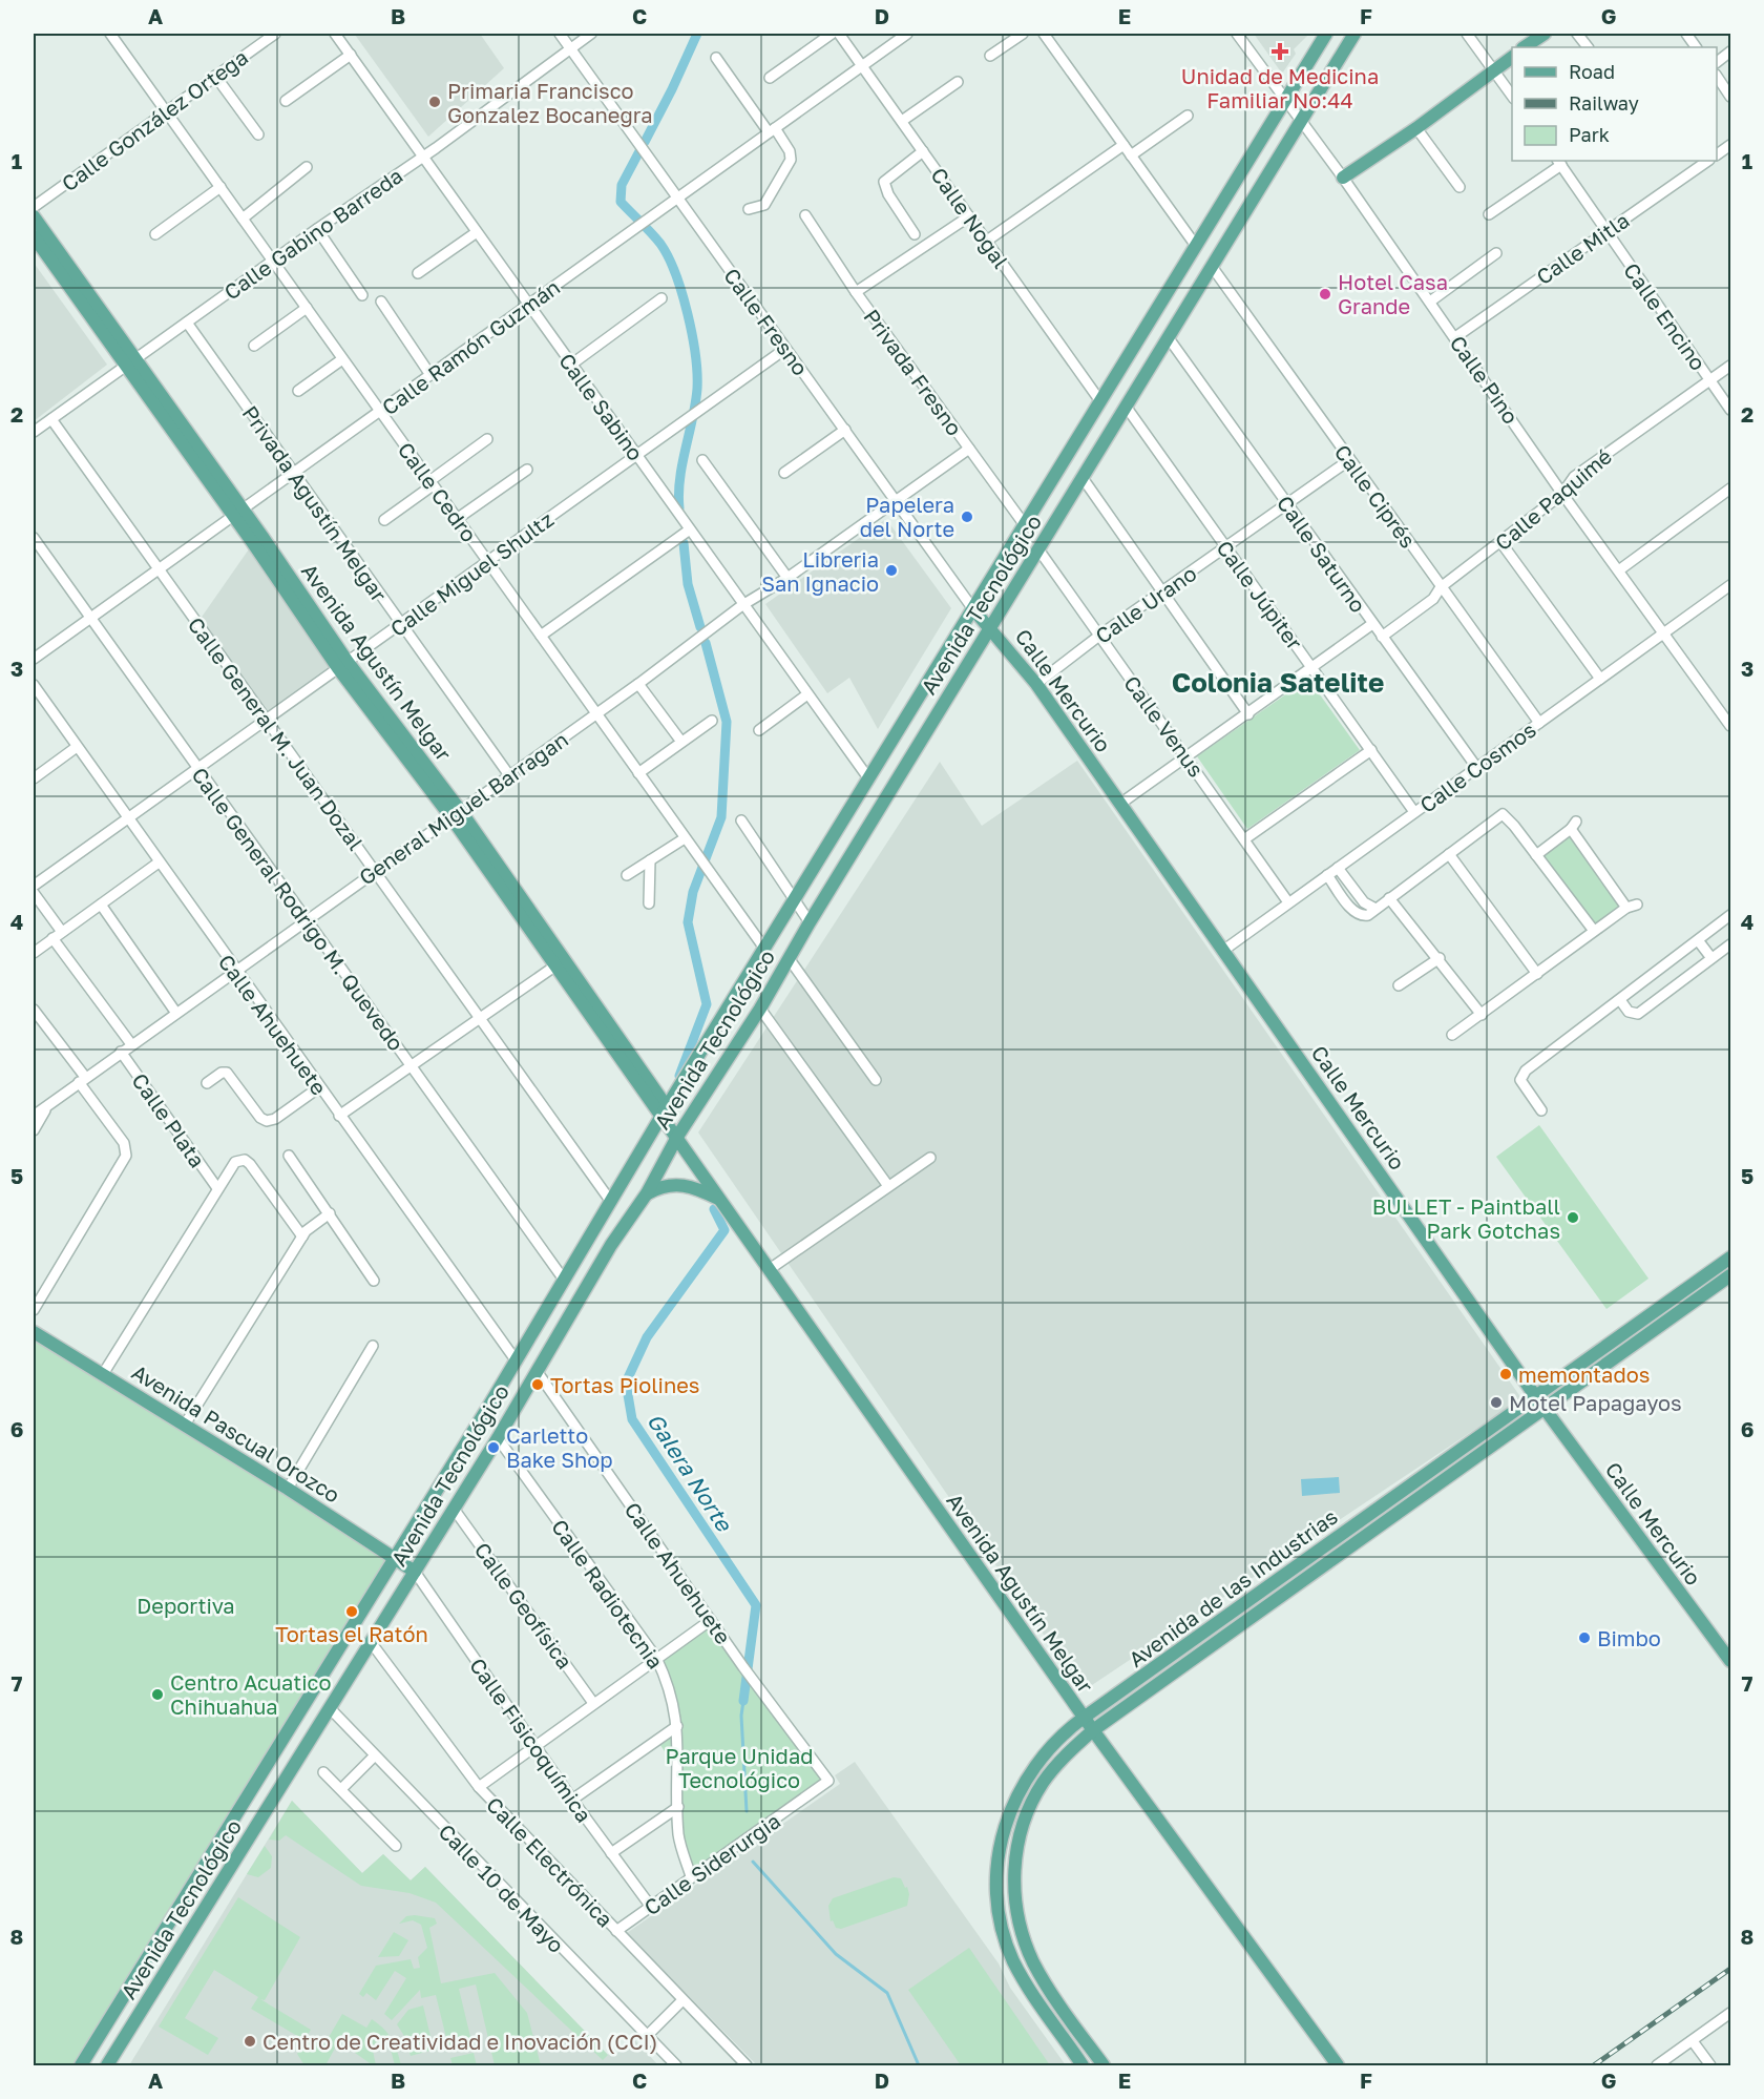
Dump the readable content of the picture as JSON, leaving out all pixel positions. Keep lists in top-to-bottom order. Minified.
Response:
{"streets":{"main road":["Avenida Tecnológico","Avenida Agustín Melgar","Calle Mercurio","Avenida Pascual Orozco","Avenida de las Industrias"],"street":["Calle González Ortega","Calle Nogal","Calle Gabino Barreda","Calle Mitla","Calle Encino","Calle Fresno","Calle Ramón Guzmán","Privada Fresno","Calle Pino","Calle Sabino","Calle Cedro","Calle Ciprés","Calle Paquimé","Privada Agustín Melgar","Calle Saturno","Calle Miguel Shultz","Calle Júpiter","Calle Urano","Calle Venus","Calle General M. Juan Dozal","Calle Cosmos","General Miguel Barragan","Calle General Rodrigo M. Quevedo","Calle Ahuehuete","Calle Plata","Calle Radiotecnia","Calle Geofísica","Calle Fisicoquímica","Calle Electrónica","Calle Siderurgia","Calle 10 de Mayo"]},"crossings":[["Calle González Ortega","Calle Cedro"],["Calle Nogal","Calle Ramón Guzmán"],["Calle Nogal","Avenida Tecnológico"],["Calle Gabino Barreda","Calle Fresno"],["Calle Gabino Barreda","Calle Sabino"],["Calle Gabino Barreda","Calle Cedro"],["Calle Gabino Barreda","Privada Agustín Melgar"],["Calle Gabino Barreda","Avenida Agustín Melgar"],["Calle Gabino Barreda","Calle General M. Juan Dozal"],["Calle Mitla","Calle Encino"],["Calle Mitla","Calle Pino"],["Calle Encino","Calle Paquimé"],["Calle Fresno","Calle Ramón Guzmán"],["Calle Fresno","Calle Miguel Shultz"],["Calle Fresno","Avenida Tecnológico"],["Calle Fresno","Calle Mercurio"],["Calle Fresno","General Miguel Barragan"],["Calle Ramón Guzmán","Calle Sabino"],["Calle Ramón Guzmán","Calle Cedro"],["Calle Ramón Guzmán","Privada Agustín Melgar"],["Calle Ramón Guzmán","Avenida Agustín Melgar"],["Calle Ramón Guzmán","Calle General M. Juan Dozal"],["Calle Ramón Guzmán","Calle General Rodrigo M. Quevedo"],["Privada Fresno","Avenida Tecnológico"],["Privada Fresno","General Miguel Barragan"],["Calle Pino","Calle Paquimé"],["Calle Pino","Avenida Tecnológico"],["Calle Pino","Calle Cosmos"],["Calle Sabino","Calle Miguel Shultz"],["Calle Sabino","Avenida Tecnológico"],["Calle Sabino","General Miguel Barragan"],["Calle Cedro","Calle Miguel Shultz"],["Calle Cedro","Avenida Tecnológico"],["Calle Cedro","General Miguel Barragan"],["Calle Ciprés","Calle Paquimé"],["Calle Ciprés","Avenida Tecnológico"],["Calle Ciprés","Calle Urano"],["Calle Ciprés","Calle Cosmos"],["Calle Paquimé","Calle Saturno"],["Privada Agustín Melgar","Calle Miguel Shultz"],["Privada Agustín Melgar","General Miguel Barragan"],["Calle Saturno","Avenida Tecnológico"],["Calle Saturno","Calle Urano"],["Calle Saturno","Calle Cosmos"],["Calle Miguel Shultz","Avenida Agustín Melgar"],["Calle Miguel Shultz","Calle General M. Juan Dozal"],["Calle Miguel Shultz","Calle General Rodrigo M. Quevedo"],["Calle Miguel Shultz","Calle Ahuehuete"],["Calle Júpiter","Avenida Tecnológico"],["Calle Júpiter","Calle Urano"],["Calle Júpiter","Calle Cosmos"],["Avenida Tecnológico","Avenida Agustín Melgar"],["Avenida Tecnológico","Calle Mercurio"],["Avenida Tecnológico","Calle Venus"],["Avenida Tecnológico","Calle General M. Juan Dozal"],["Avenida Tecnológico","Calle General Rodrigo M. Quevedo"],["Avenida Tecnológico","Calle Ahuehuete"],["Avenida Tecnológico","Avenida Pascual Orozco"],["Avenida Tecnológico","Calle Radiotecnia"],["Avenida Tecnológico","Calle Geofísica"],["Avenida Tecnológico","Calle Fisicoquímica"],["Avenida Tecnológico","Calle Electrónica"],["Avenida Tecnológico","Calle 10 de Mayo"],["Calle Urano","Calle Mercurio"],["Calle Urano","Calle Venus"],["Avenida Agustín Melgar","General Miguel Barragan"],["Avenida Agustín Melgar","Avenida de las Industrias"],["Calle Mercurio","Calle Cosmos"],["Calle Mercurio","Avenida de las Industrias"],["Calle Venus","Calle Cosmos"],["Calle General M. Juan Dozal","General Miguel Barragan"],["General Miguel Barragan","Calle General Rodrigo M. Quevedo"],["General Miguel Barragan","Calle Ahuehuete"],["General Miguel Barragan","Calle Plata"],["Calle Ahuehuete","Calle Siderurgia"],["Avenida Pascual Orozco","Calle Fisicoquímica"],["Calle Radiotecnia","Calle Siderurgia"],["Calle Fisicoquímica","Calle Siderurgia"],["Calle Electrónica","Calle Siderurgia"]],"districts":["Colonia Satelite"],"water":["Galera Norte"],"parks":["Deportiva","Parque Unidad Tecnológico"],"places":{"health":["Unidad de Medicina Familiar No:44"],"other":["Primaria Francisco Gonzalez Bocanegra","Hotel Casa Grande","Papelera del Norte","Libreria San Ignacio","BULLET - Paintball Park Gotchas","memontados","Tortas Piolines","Motel Papagayos","Carletto Bake Shop","Tortas el Ratón","Bimbo","Centro Acuatico Chihuahua","Centro de Creatividad e Inovación (CCI)"]},"legend":["Road","Railway","Park"],"grid":{"columns":["A","B","C","D","E","F","G"],"rows":["1","2","3","4","5","6","7","8"]}}
